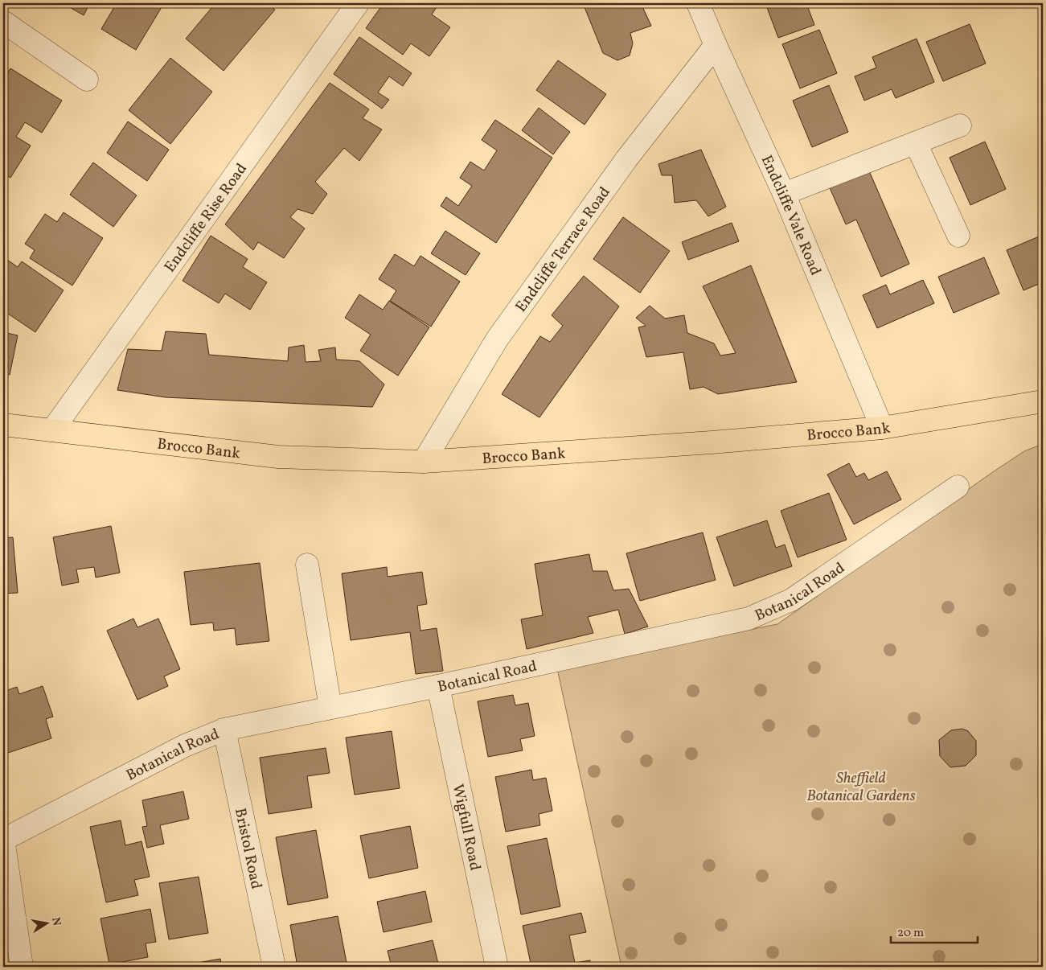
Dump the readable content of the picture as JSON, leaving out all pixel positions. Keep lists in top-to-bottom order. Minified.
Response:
{"streets":{"main road":["Brocco Bank"],"street":["Endcliffe Vale Road","Endcliffe Rise Road","Endcliffe Terrace Road","Botanical Road","Wigfull Road","Bristol Road"]},"crossings":[["Endcliffe Vale Road","Endcliffe Terrace Road"],["Endcliffe Vale Road","Brocco Bank"],["Endcliffe Rise Road","Brocco Bank"],["Endcliffe Terrace Road","Brocco Bank"],["Botanical Road","Wigfull Road"],["Botanical Road","Bristol Road"]],"parks":["Sheffield Botanical Gardens"],"scale_bar":"20 m","north":"right"}
